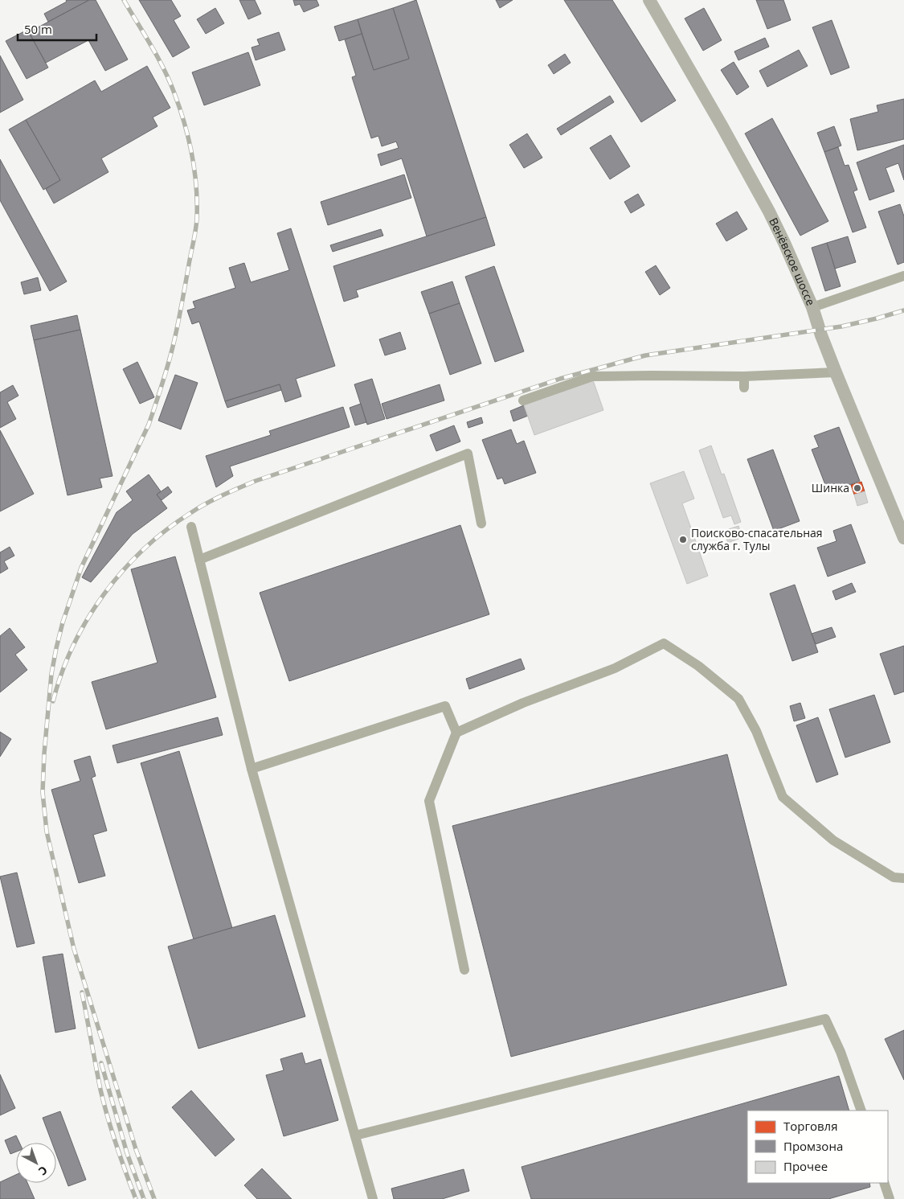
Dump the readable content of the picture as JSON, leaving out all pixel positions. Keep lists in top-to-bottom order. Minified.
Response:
{"streets":{"main road":["Венёвское шоссе"]},"places":["Шинка","Поисково-спасательная служба г. Тулы"],"legend":["Торговля","Промзона","Прочее"],"scale_bar":"50 m","north":"bottom right"}
